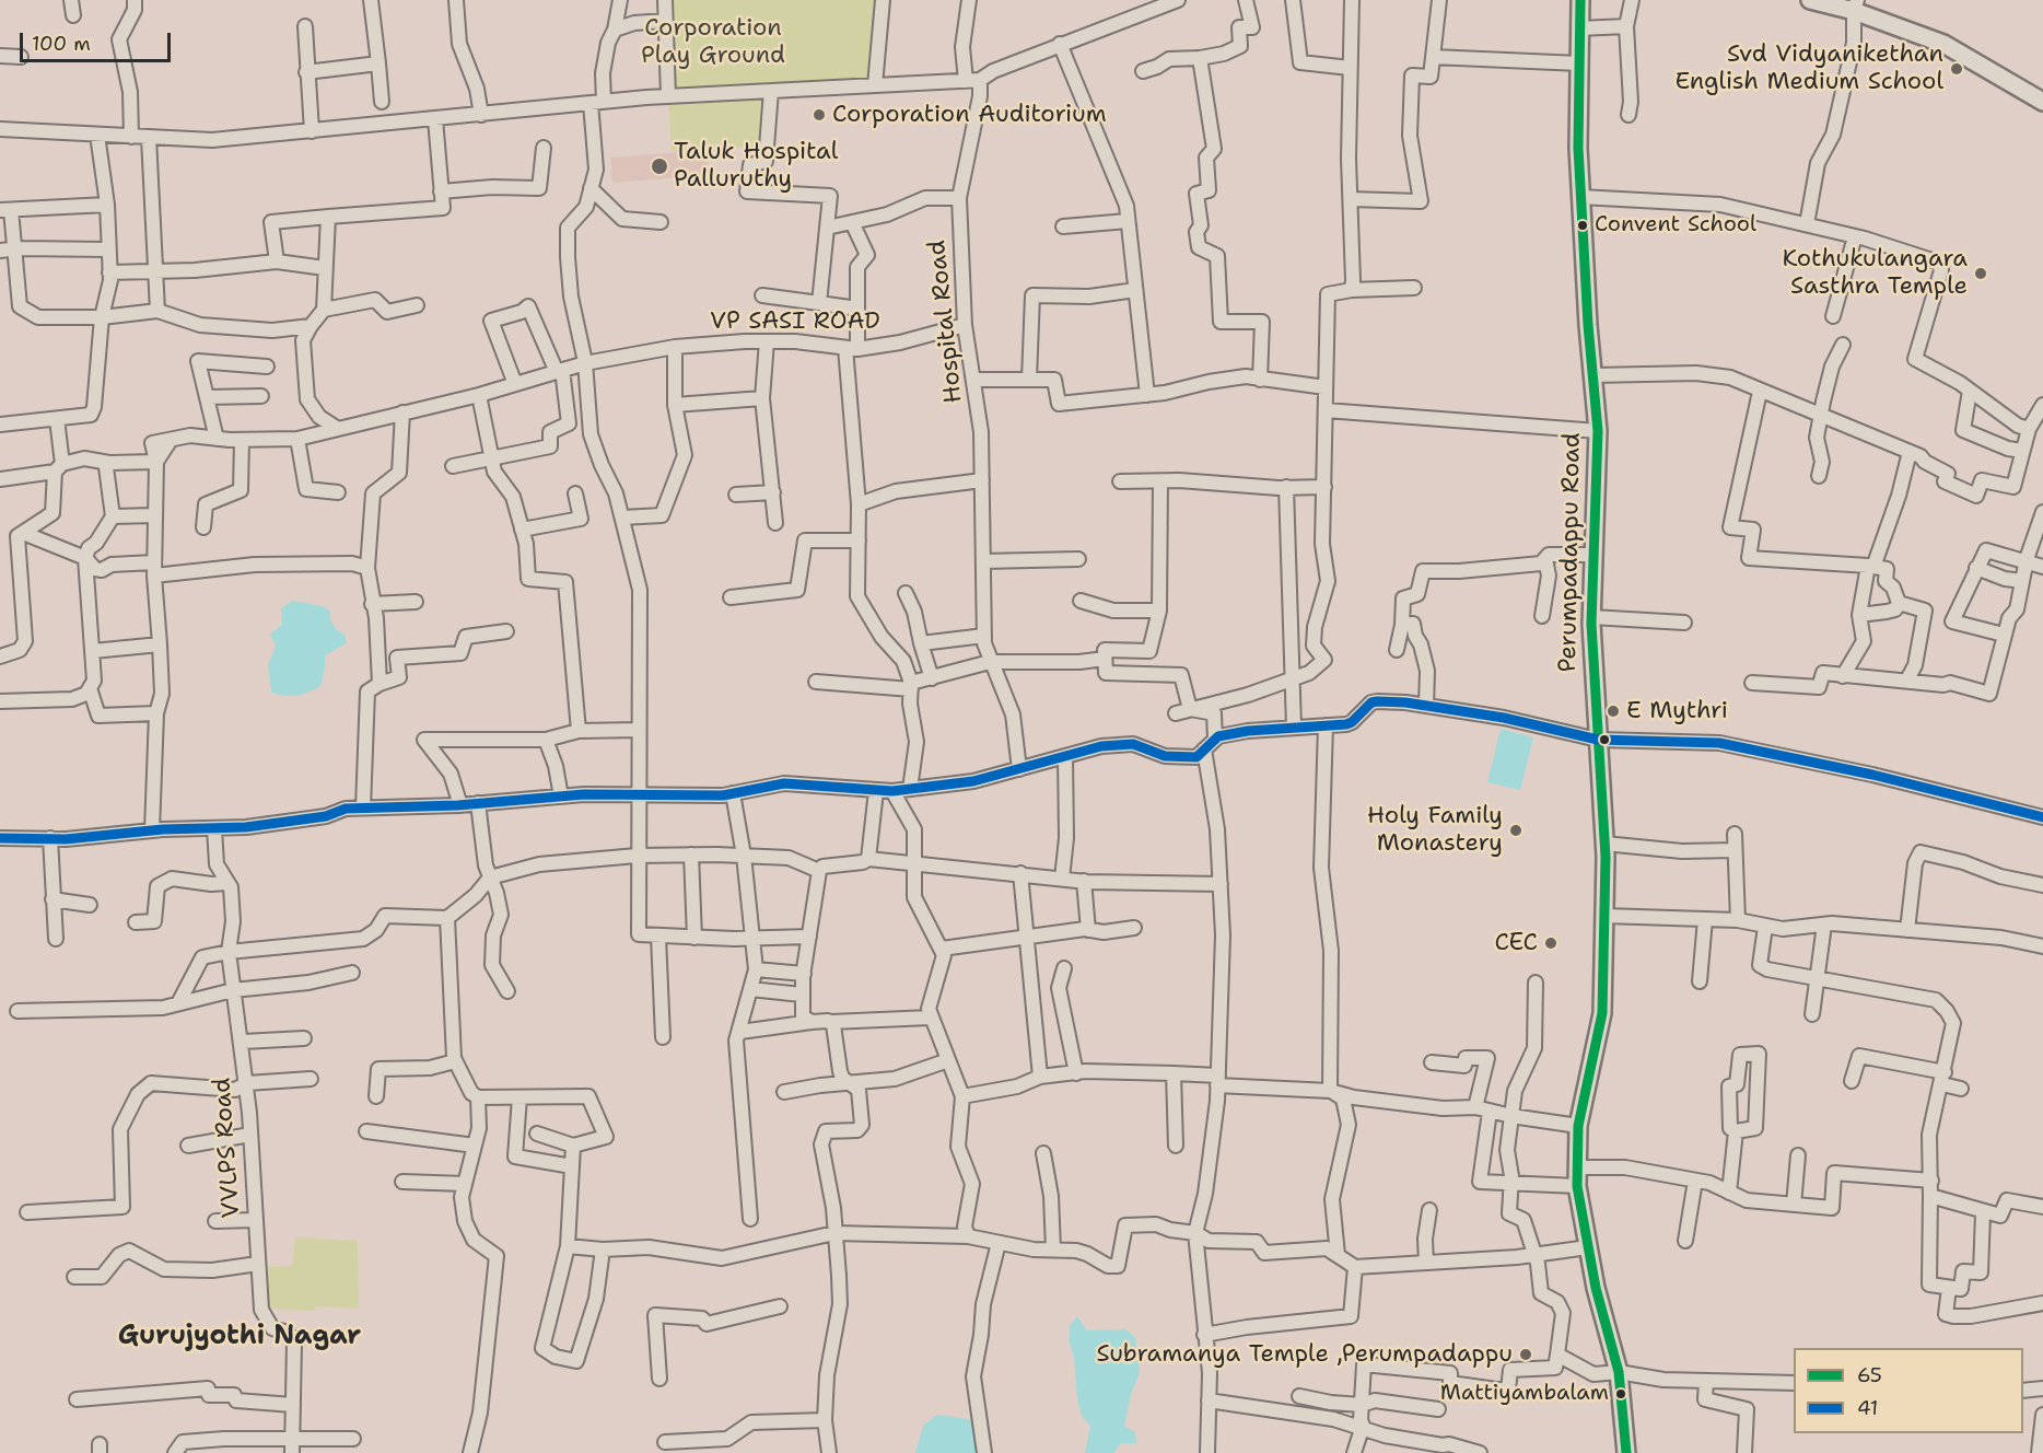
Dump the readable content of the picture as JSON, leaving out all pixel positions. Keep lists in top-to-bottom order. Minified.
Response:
{"streets":{"main road":["Perumpadappu Road"],"street":["VP SASI ROAD","Hospital Road","VVLPS Road"]},"crossings":[["VP SASI ROAD","Hospital Road"]],"districts":["Gurujyothi Nagar"],"parks":["Corporation Play Ground"],"places":["Svd Vidyanikethan English Medium School","Corporation Auditorium","Taluk Hospital Palluruthy","Convent School","Kothukulangara Sasthra Temple","E Mythri","Holy Family Monastery","CEC","Subramanya Temple ,Perumpadappu","Mattiyambalam"],"lines":["transit line 65","transit line 41"],"legend":["65","41"],"scale_bar":"100 m"}
